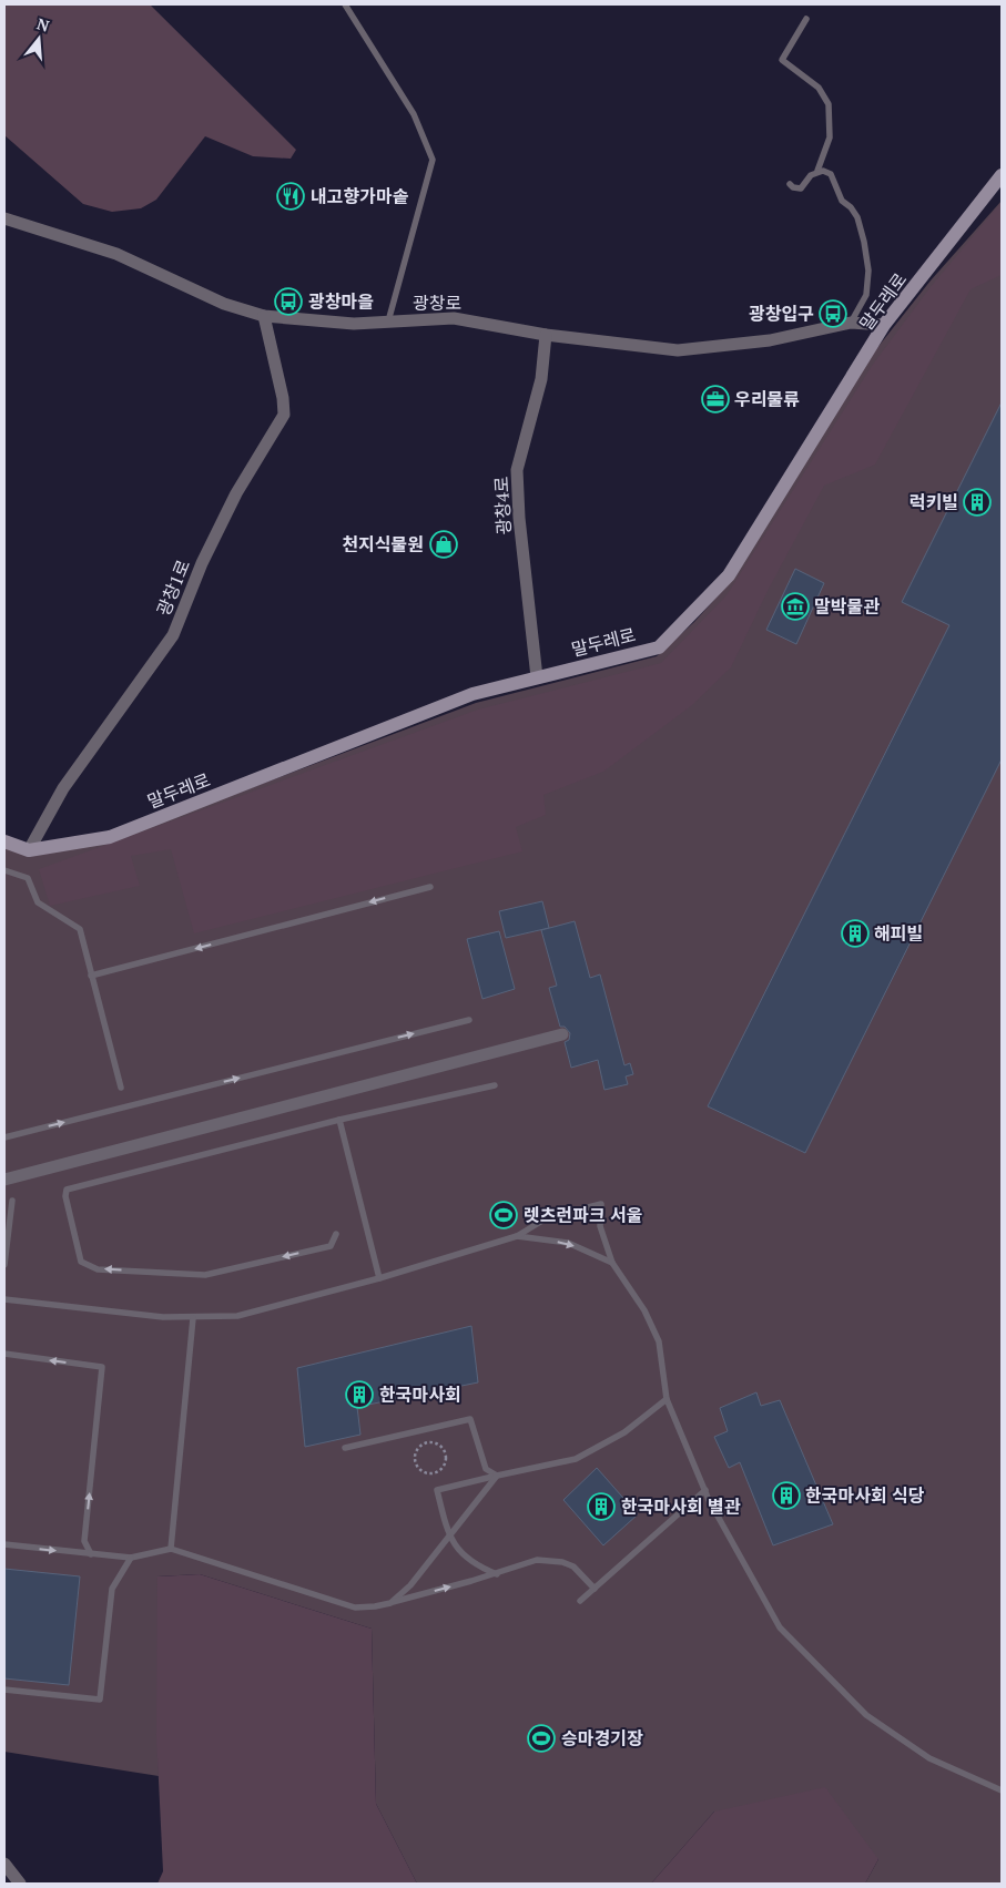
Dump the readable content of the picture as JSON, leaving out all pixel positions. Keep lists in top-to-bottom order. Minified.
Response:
{"streets":{"street":["말두레로","광창로","광창4로","광창1로"]},"crossings":[["말두레로","광창로"],["말두레로","광창4로"],["말두레로","광창1로"],["광창로","광창4로"],["광창로","광창1로"]],"places":{"restaurant":["내고향가마솥"],"bus stop":["광창마을","광창입구"],"office":["우리물류"],"building":["럭키빌","해피빌","한국마사회","한국마사회 식당","한국마사회 별관"],"shop":["천지식물원"],"museum":["말박물관"],"sports":["렛츠런파크 서울","승마경기장"]},"north":"top"}
